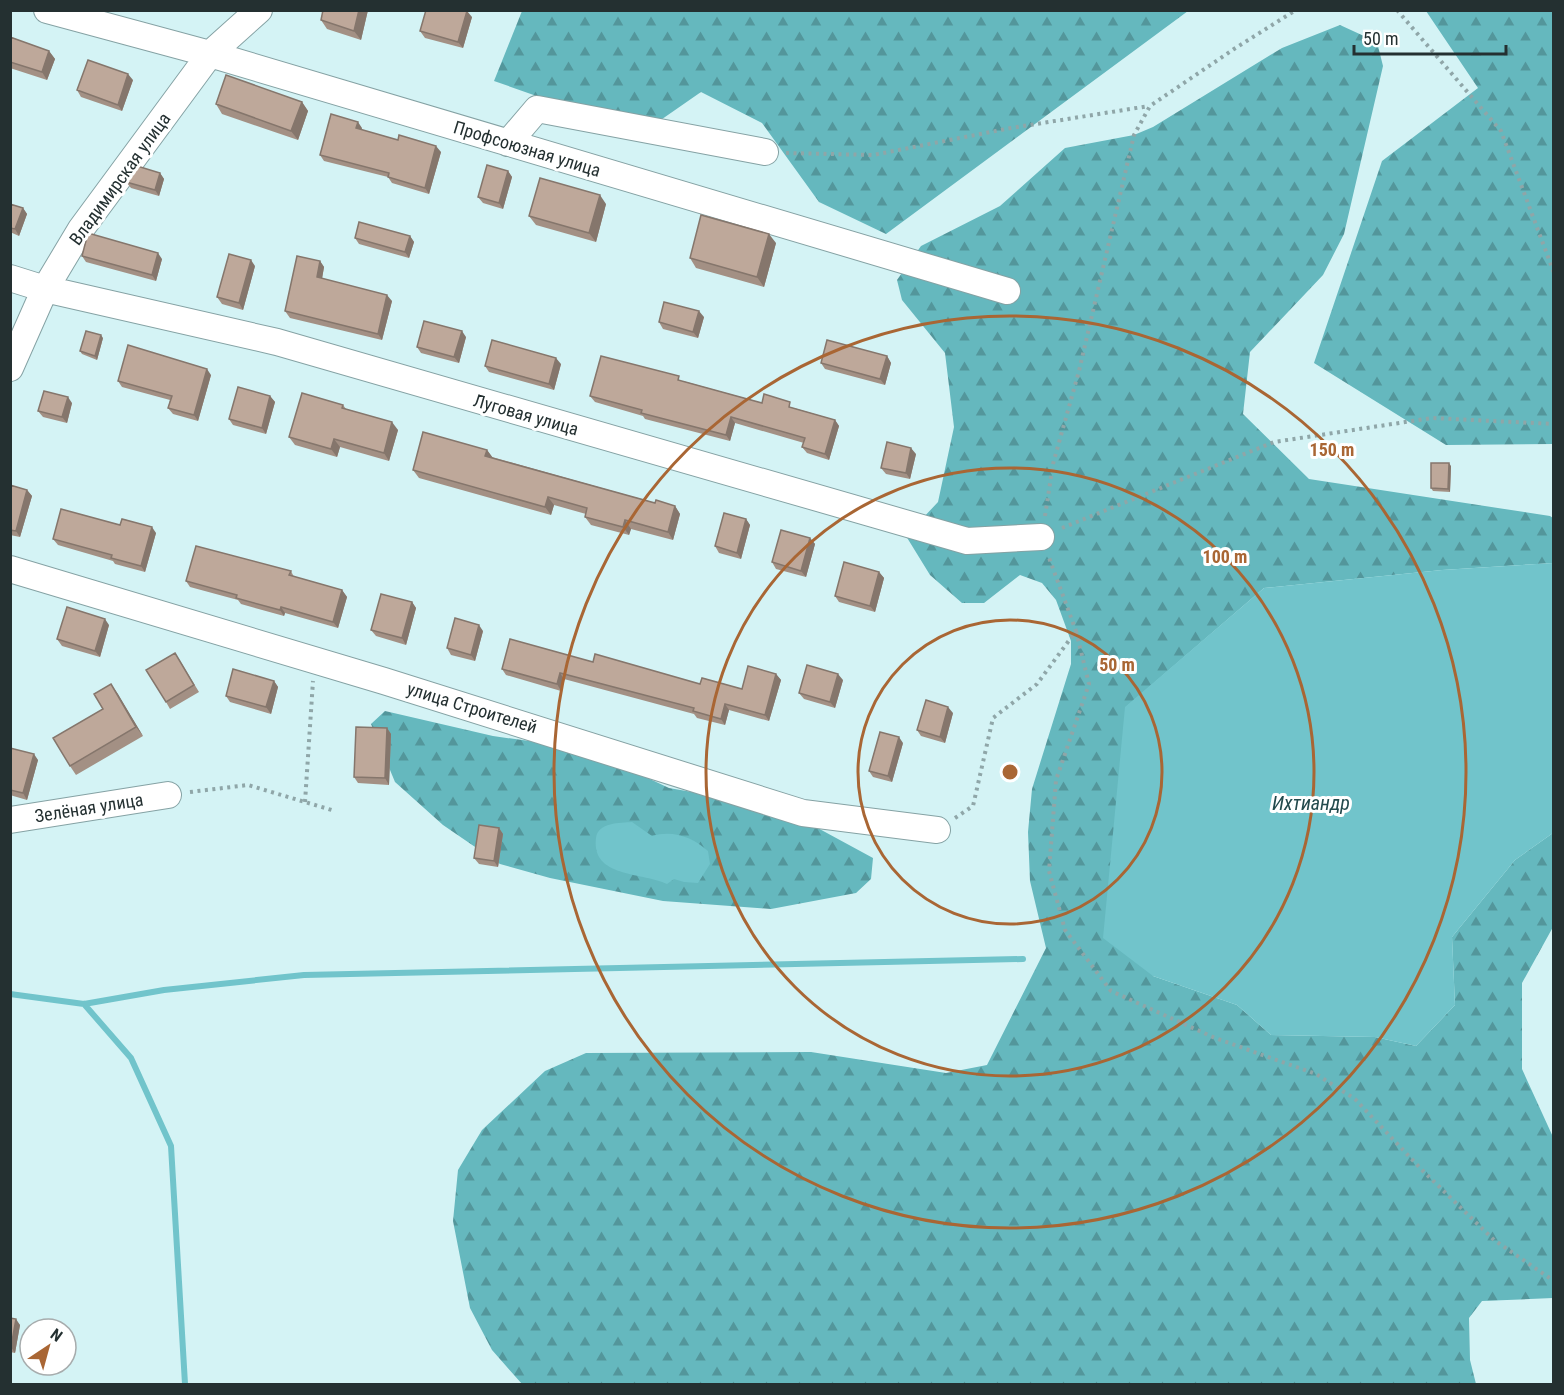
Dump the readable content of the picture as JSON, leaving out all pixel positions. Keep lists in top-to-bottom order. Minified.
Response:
{"streets":{"street":["Профсоюзная улица","Владимирская улица","Луговая улица","улица Строителей","Зелёная улица"]},"crossings":[["Профсоюзная улица","Владимирская улица"],["Владимирская улица","Луговая улица"]],"water":["Ихтиандр"],"scale_bar":"50 m","north":"top right","rings":["150 m","100 m","50 m"]}
